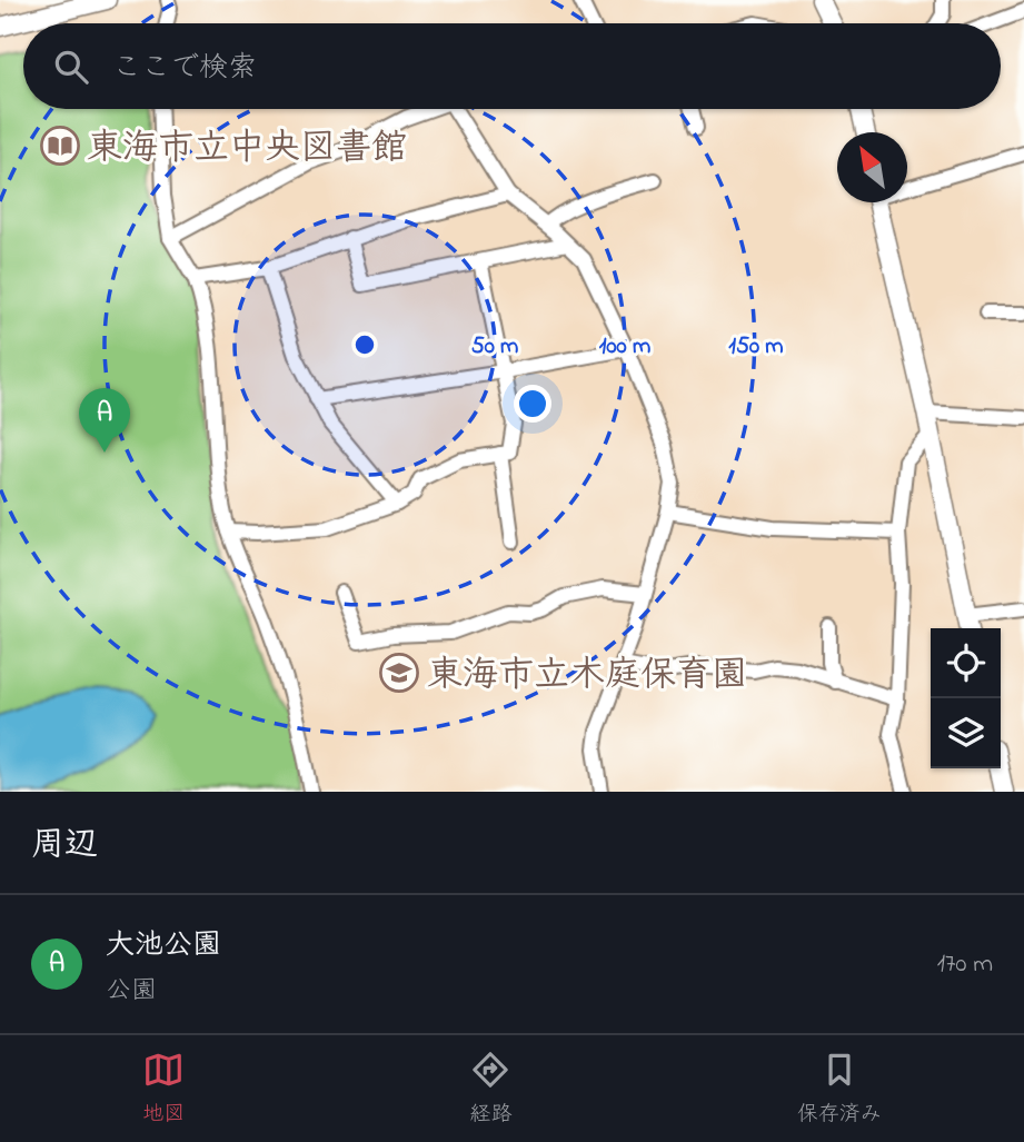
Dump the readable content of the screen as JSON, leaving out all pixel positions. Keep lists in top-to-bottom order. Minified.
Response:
{"places":{"library":["東海市立中央図書館"],"school or university":["東海市立木庭保育園"]},"north":"top left","page":{"search":"ここで検索","pins":"A","heading":"周辺","list":[{"mark":"A","name":"大池公園","note":"公園","value":"170 m"}],"nav":["地図","経路","保存済み"]},"rings":["50 m","100 m","150 m"]}
